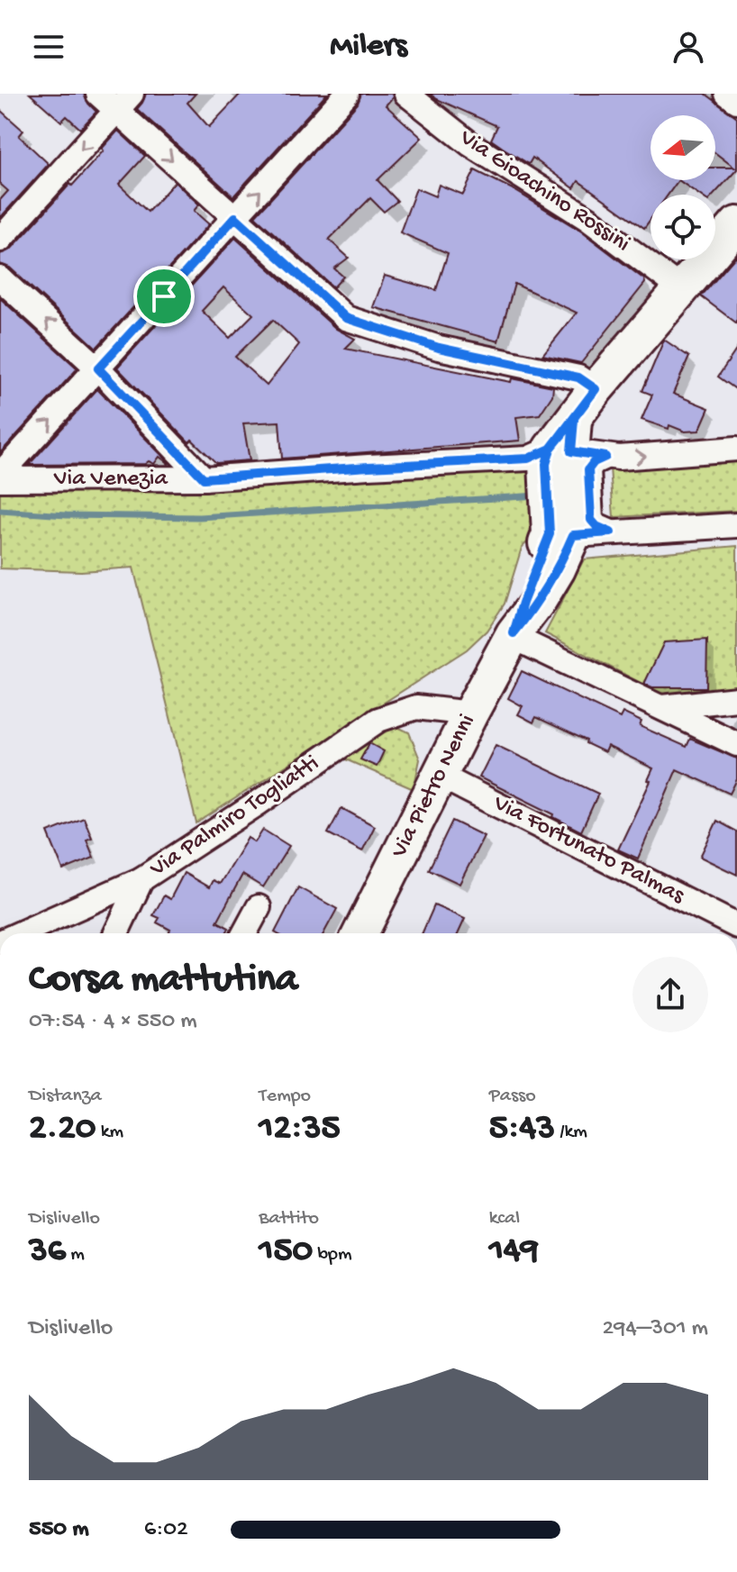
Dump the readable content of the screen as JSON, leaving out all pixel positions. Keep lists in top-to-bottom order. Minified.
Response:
{"streets":{"street":["Via Gioachino Rossini","Via Venezia","Via Pietro Nenni","Via Palmiro Togliatti","Via Fortunato Palmas"]},"crossings":[["Via Venezia","Via Pietro Nenni"],["Via Pietro Nenni","Via Palmiro Togliatti"],["Via Pietro Nenni","Via Fortunato Palmas"]],"north":"left","page":{"header":"Milers","heading":["Corsa mattutina","07:54 · 4 × 550 m"],"stats":[["Distanza","2.20 km"],["Tempo","12:35"],["Passo","5:43 /km"],["Dislivello","36 m"],["Battito","150 bpm"],["kcal","149"]],"chart":["Dislivello","294–301 m"],"list":[{"name":"550 m","note":"6:02"}]}}
